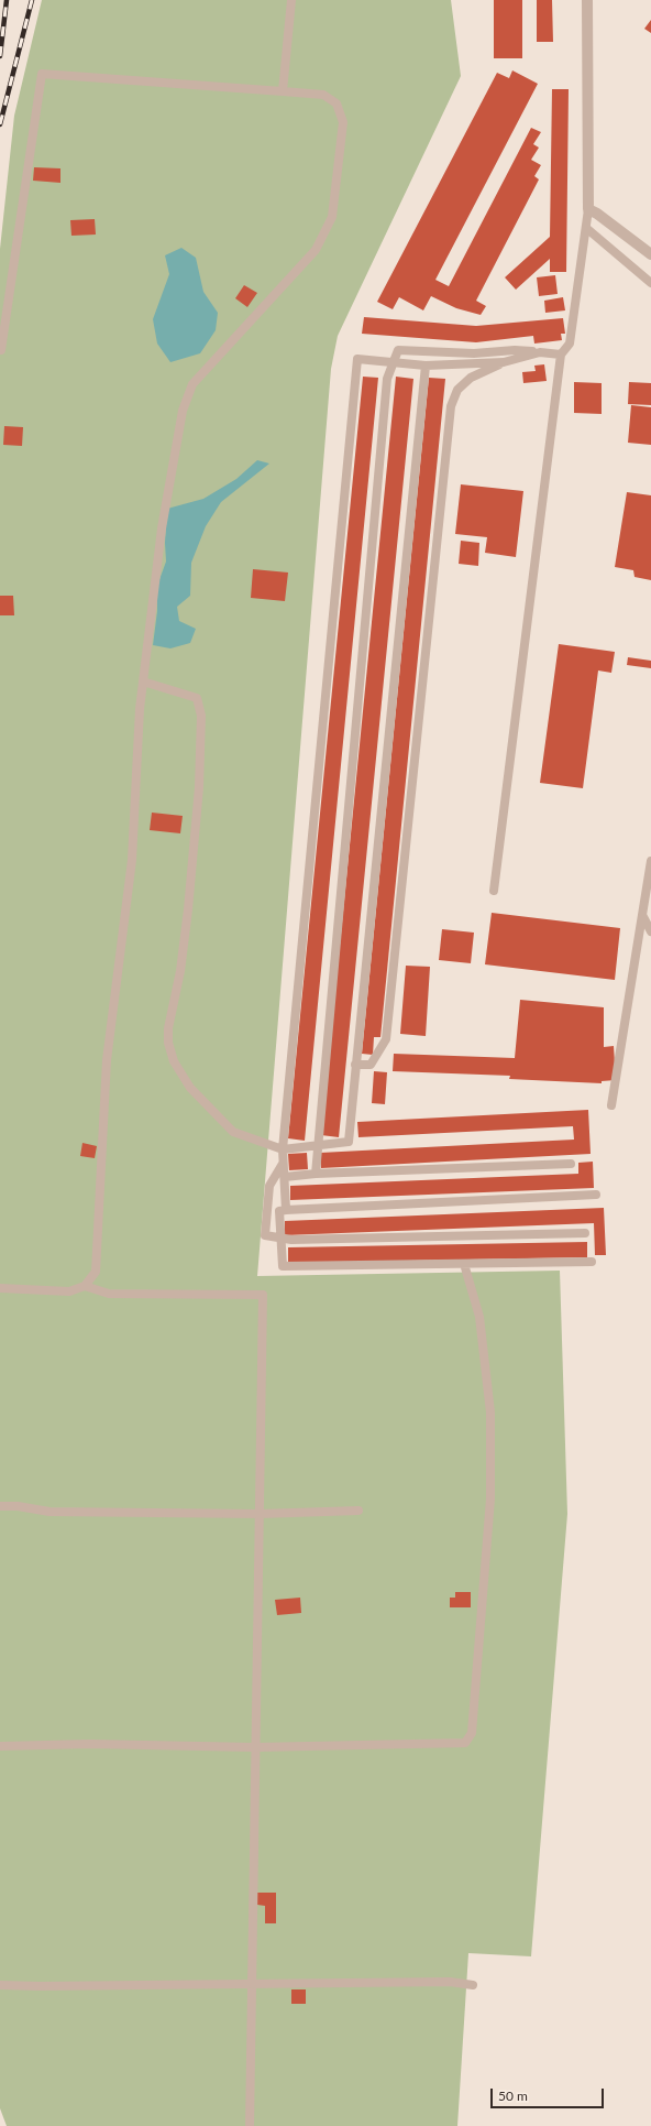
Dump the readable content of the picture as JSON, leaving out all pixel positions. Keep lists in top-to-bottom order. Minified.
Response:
{"scale_bar":"50 m"}
